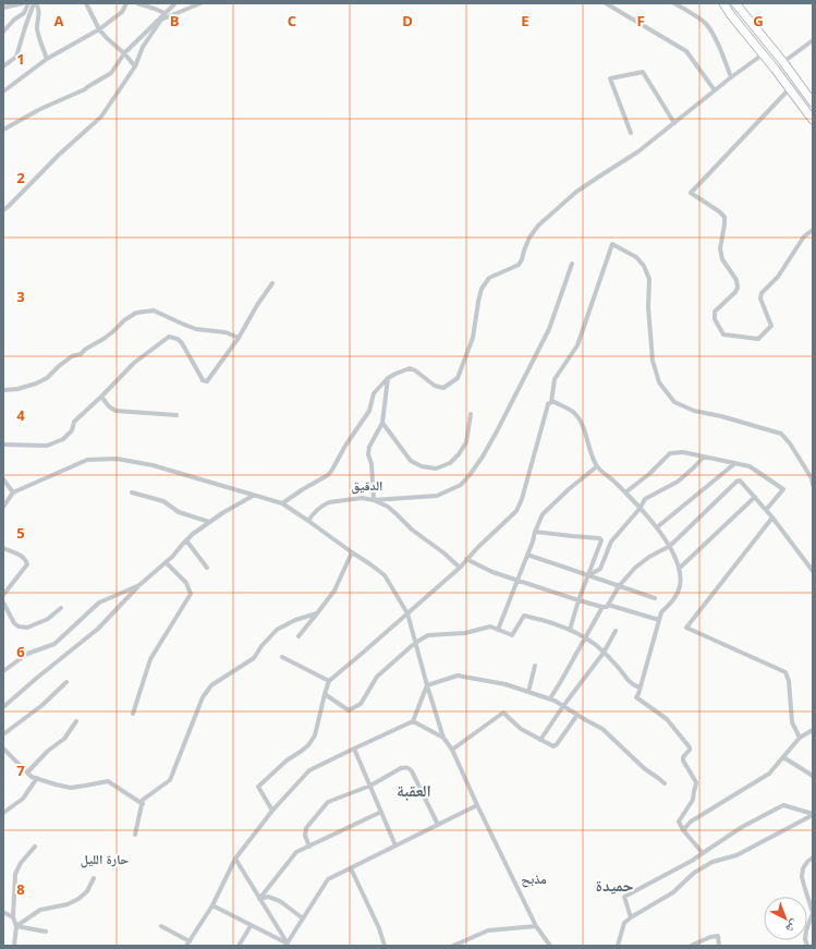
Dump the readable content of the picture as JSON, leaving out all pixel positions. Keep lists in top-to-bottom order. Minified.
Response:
{"districts":["الدقيق","العقبة","حارة الليل","مذبح","حميدة"],"north":"bottom right","grid":{"columns":["A","B","C","D","E","F","G"],"rows":["1","2","3","4","5","6","7","8"]}}
